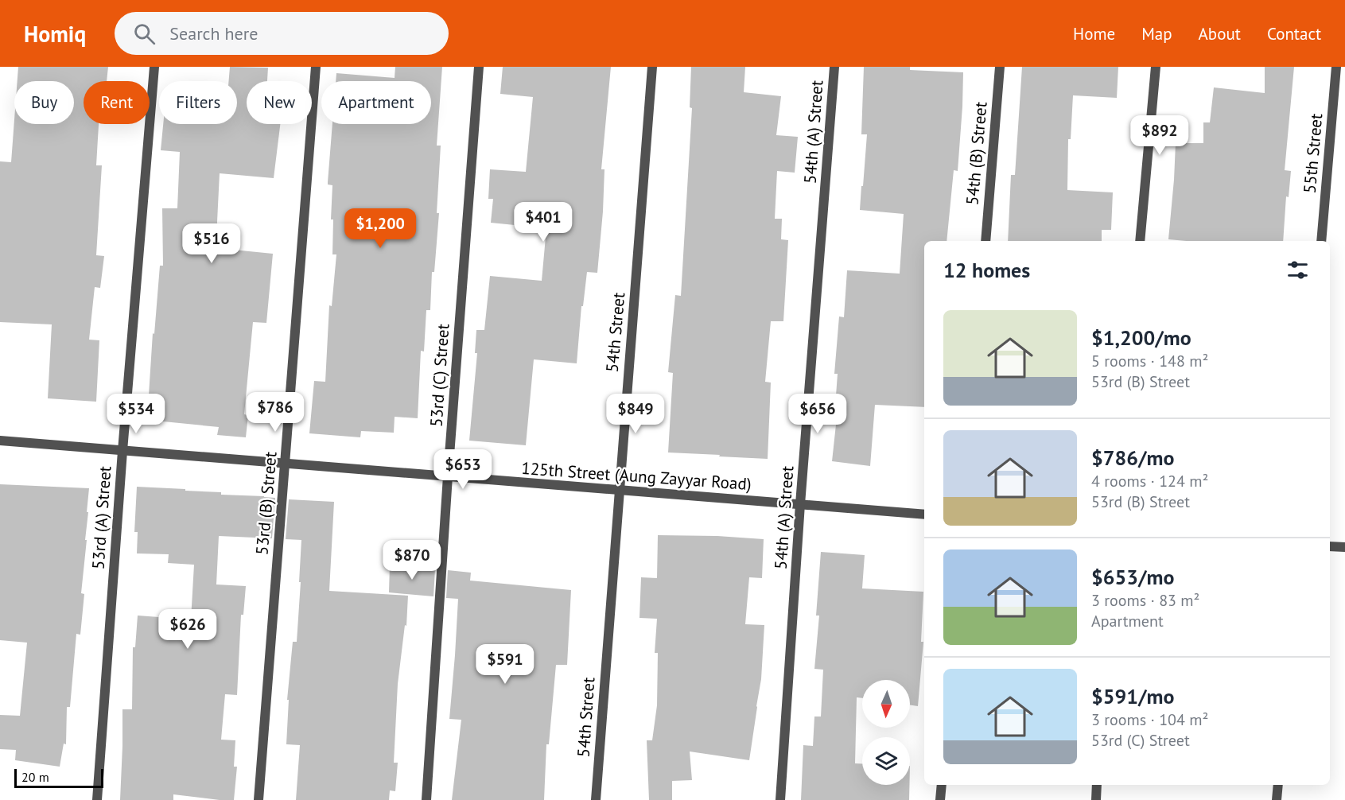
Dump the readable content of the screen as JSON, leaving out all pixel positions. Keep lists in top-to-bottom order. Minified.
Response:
{"streets":{"street":["54th (A) Street","54th (B) Street","55th Street","54th Street","53rd (C) Street","125th Street (Aung Zayyar Road)","53rd (B) Street","53rd (A) Street"]},"crossings":[["54th (A) Street","125th Street (Aung Zayyar Road)"],["54th Street","125th Street (Aung Zayyar Road)"],["53rd (C) Street","125th Street (Aung Zayyar Road)"],["125th Street (Aung Zayyar Road)","53rd (B) Street"],["125th Street (Aung Zayyar Road)","53rd (A) Street"]],"scale_bar":"20 m","north":"bottom","page":{"header":"Homiq","search":"Search here","nav":["Home","Map","About","Contact"],"chip":["Buy","Rent","Filters","New","Apartment"],"price":["$892","$401","$1,200","$516","$786","$534","$849","$656","$653","$870","$626","$591"],"heading":"12 homes","list":[{"name":"$1,200/mo","note":"5 rooms · 148 m² · 53rd (B) Street"},{"name":"$786/mo","note":"4 rooms · 124 m² · 53rd (B) Street"},{"name":"$653/mo","note":"3 rooms · 83 m² · Apartment"},{"name":"$591/mo","note":"3 rooms · 104 m² · 53rd (C) Street"}],"scale":"20 m"}}
